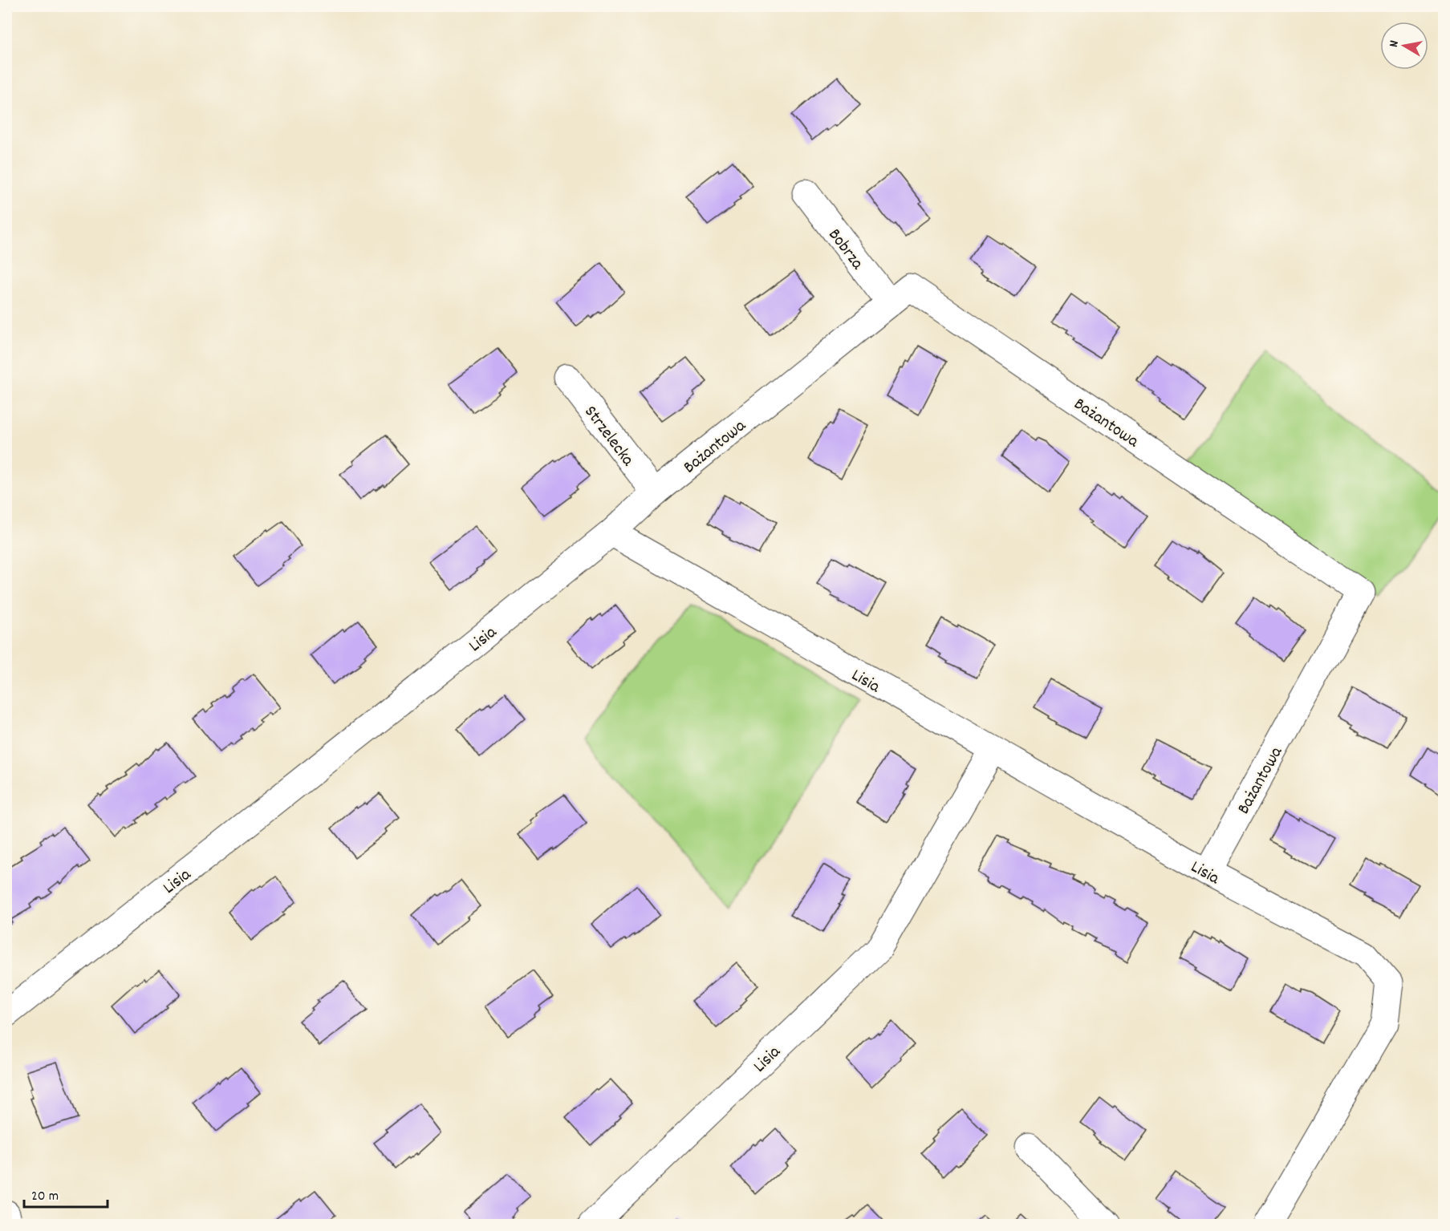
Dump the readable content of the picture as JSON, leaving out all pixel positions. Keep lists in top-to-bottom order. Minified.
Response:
{"streets":{"street":["Bobrza","Bażantowa","Strzelecka","Lisia"]},"crossings":[["Bobrza","Bażantowa"],["Bażantowa","Strzelecka"],["Bażantowa","Lisia"]],"scale_bar":"20 m","north":"left"}
